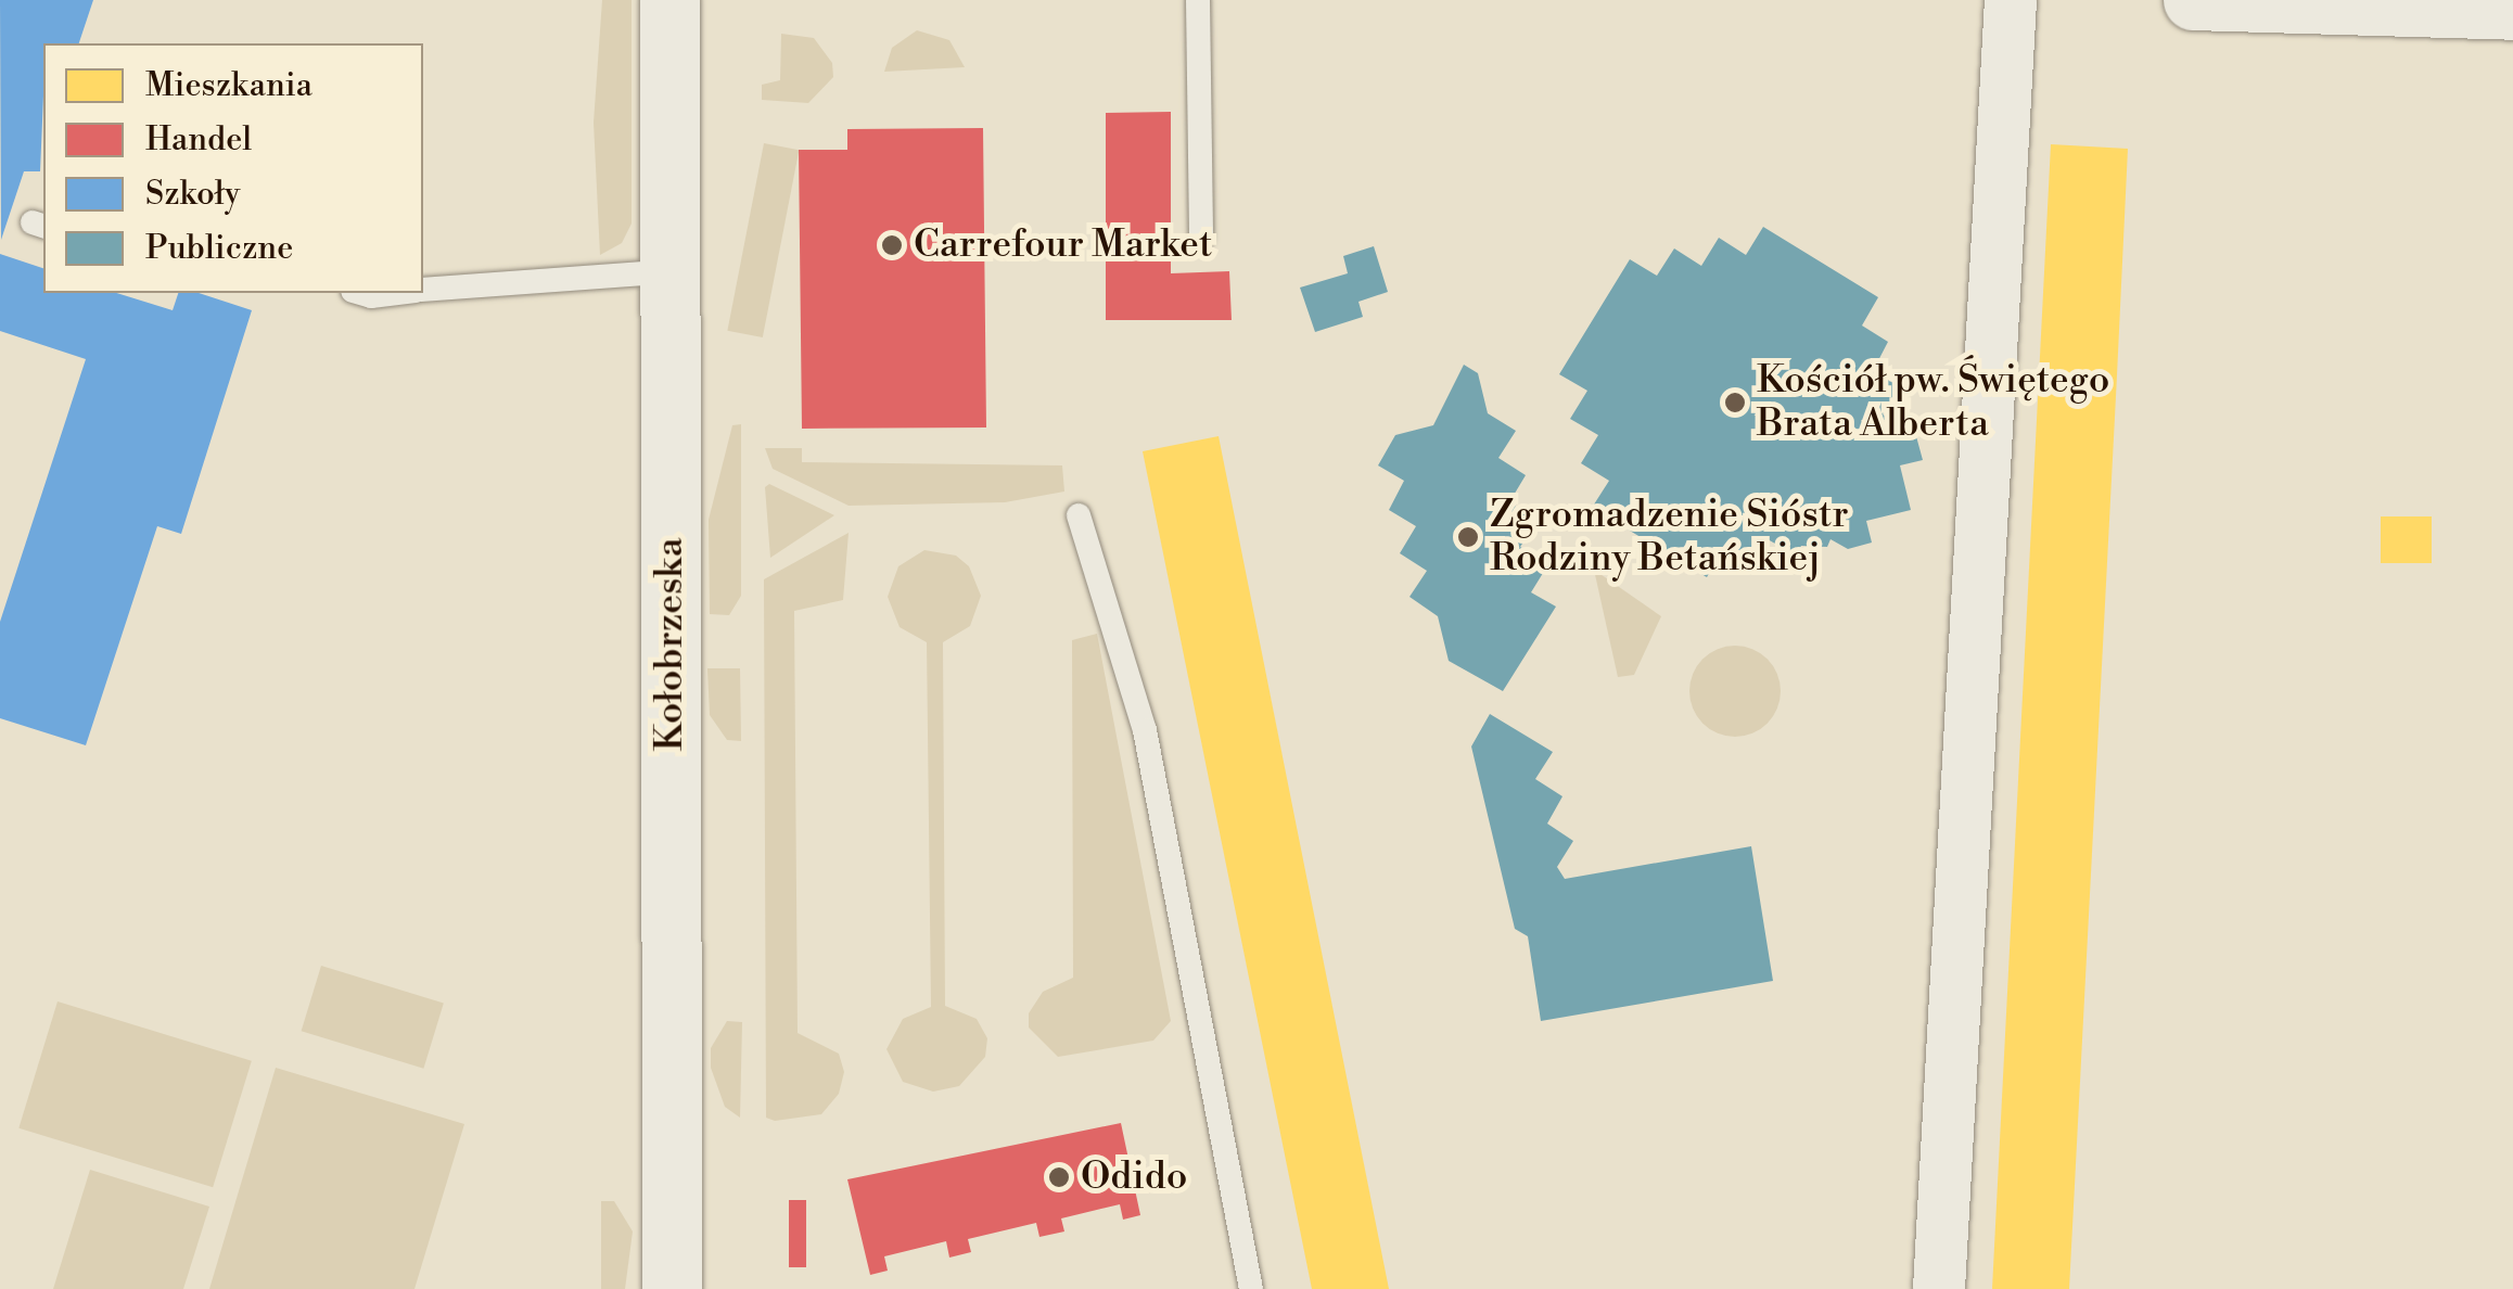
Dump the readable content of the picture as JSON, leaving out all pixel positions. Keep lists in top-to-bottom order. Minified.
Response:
{"streets":{"street":["Kołobrzeska"]},"places":["Carrefour Market","Kościół pw. Świętego Brata Alberta","Zgromadzenie Sióstr Rodziny Betańskiej","Odido"],"legend":["Mieszkania","Handel","Szkoły","Publiczne"]}
